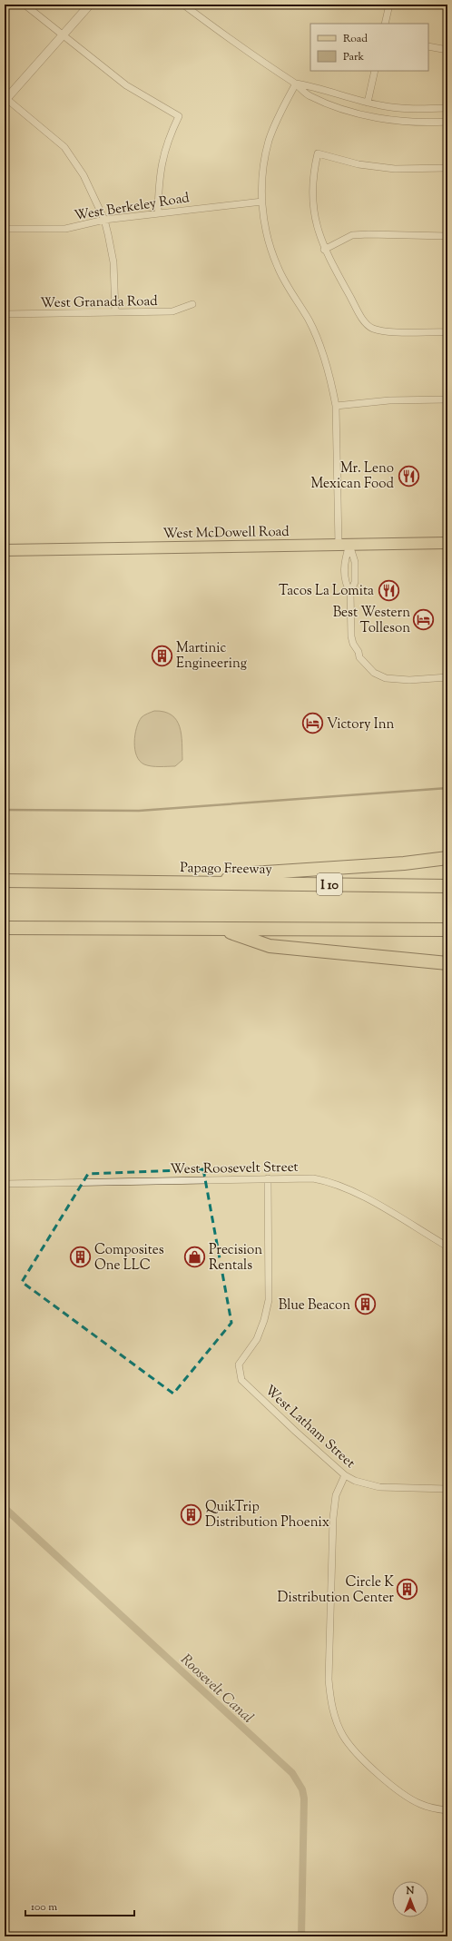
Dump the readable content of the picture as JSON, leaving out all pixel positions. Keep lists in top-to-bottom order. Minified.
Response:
{"streets":{"highway":["Papago Freeway","I 10"],"main road":["West McDowell Road"],"street":["West Berkeley Road","West Granada Road","West Roosevelt Street","West Latham Street"]},"crossings":[["West Roosevelt Street","West Latham Street"]],"water":["Roosevelt Canal"],"places":{"restaurant":["Mr. Leno Mexican Food","Tacos La Lomita"],"hotel":["Best Western Tolleson","Victory Inn"],"building":["Martinic Engineering","Composites One LLC","Blue Beacon","QuikTrip Distribution Phoenix","Circle K Distribution Center"],"shop":["Precision Rentals"]},"legend":["Road","Park"],"scale_bar":"100 m","north":"top"}
